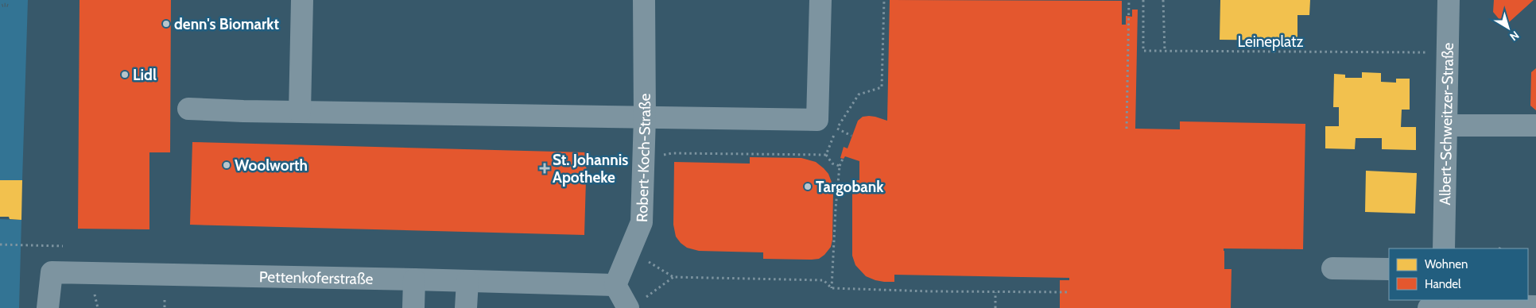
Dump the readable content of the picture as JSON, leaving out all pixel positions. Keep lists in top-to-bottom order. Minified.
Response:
{"streets":{"street":["Albert-Schweitzer-Straße","Robert-Koch-Straße","Pettenkoferstraße"],"path":["Leineplatz"]},"crossings":[["Leineplatz","Albert-Schweitzer-Straße"],["Robert-Koch-Straße","Pettenkoferstraße"]],"places":{"other":["denn's Biomarkt","Lidl","Woolworth","Targobank"],"health":["St. Johannis Apotheke"]},"legend":["Wohnen","Handel"],"north":"bottom right"}
